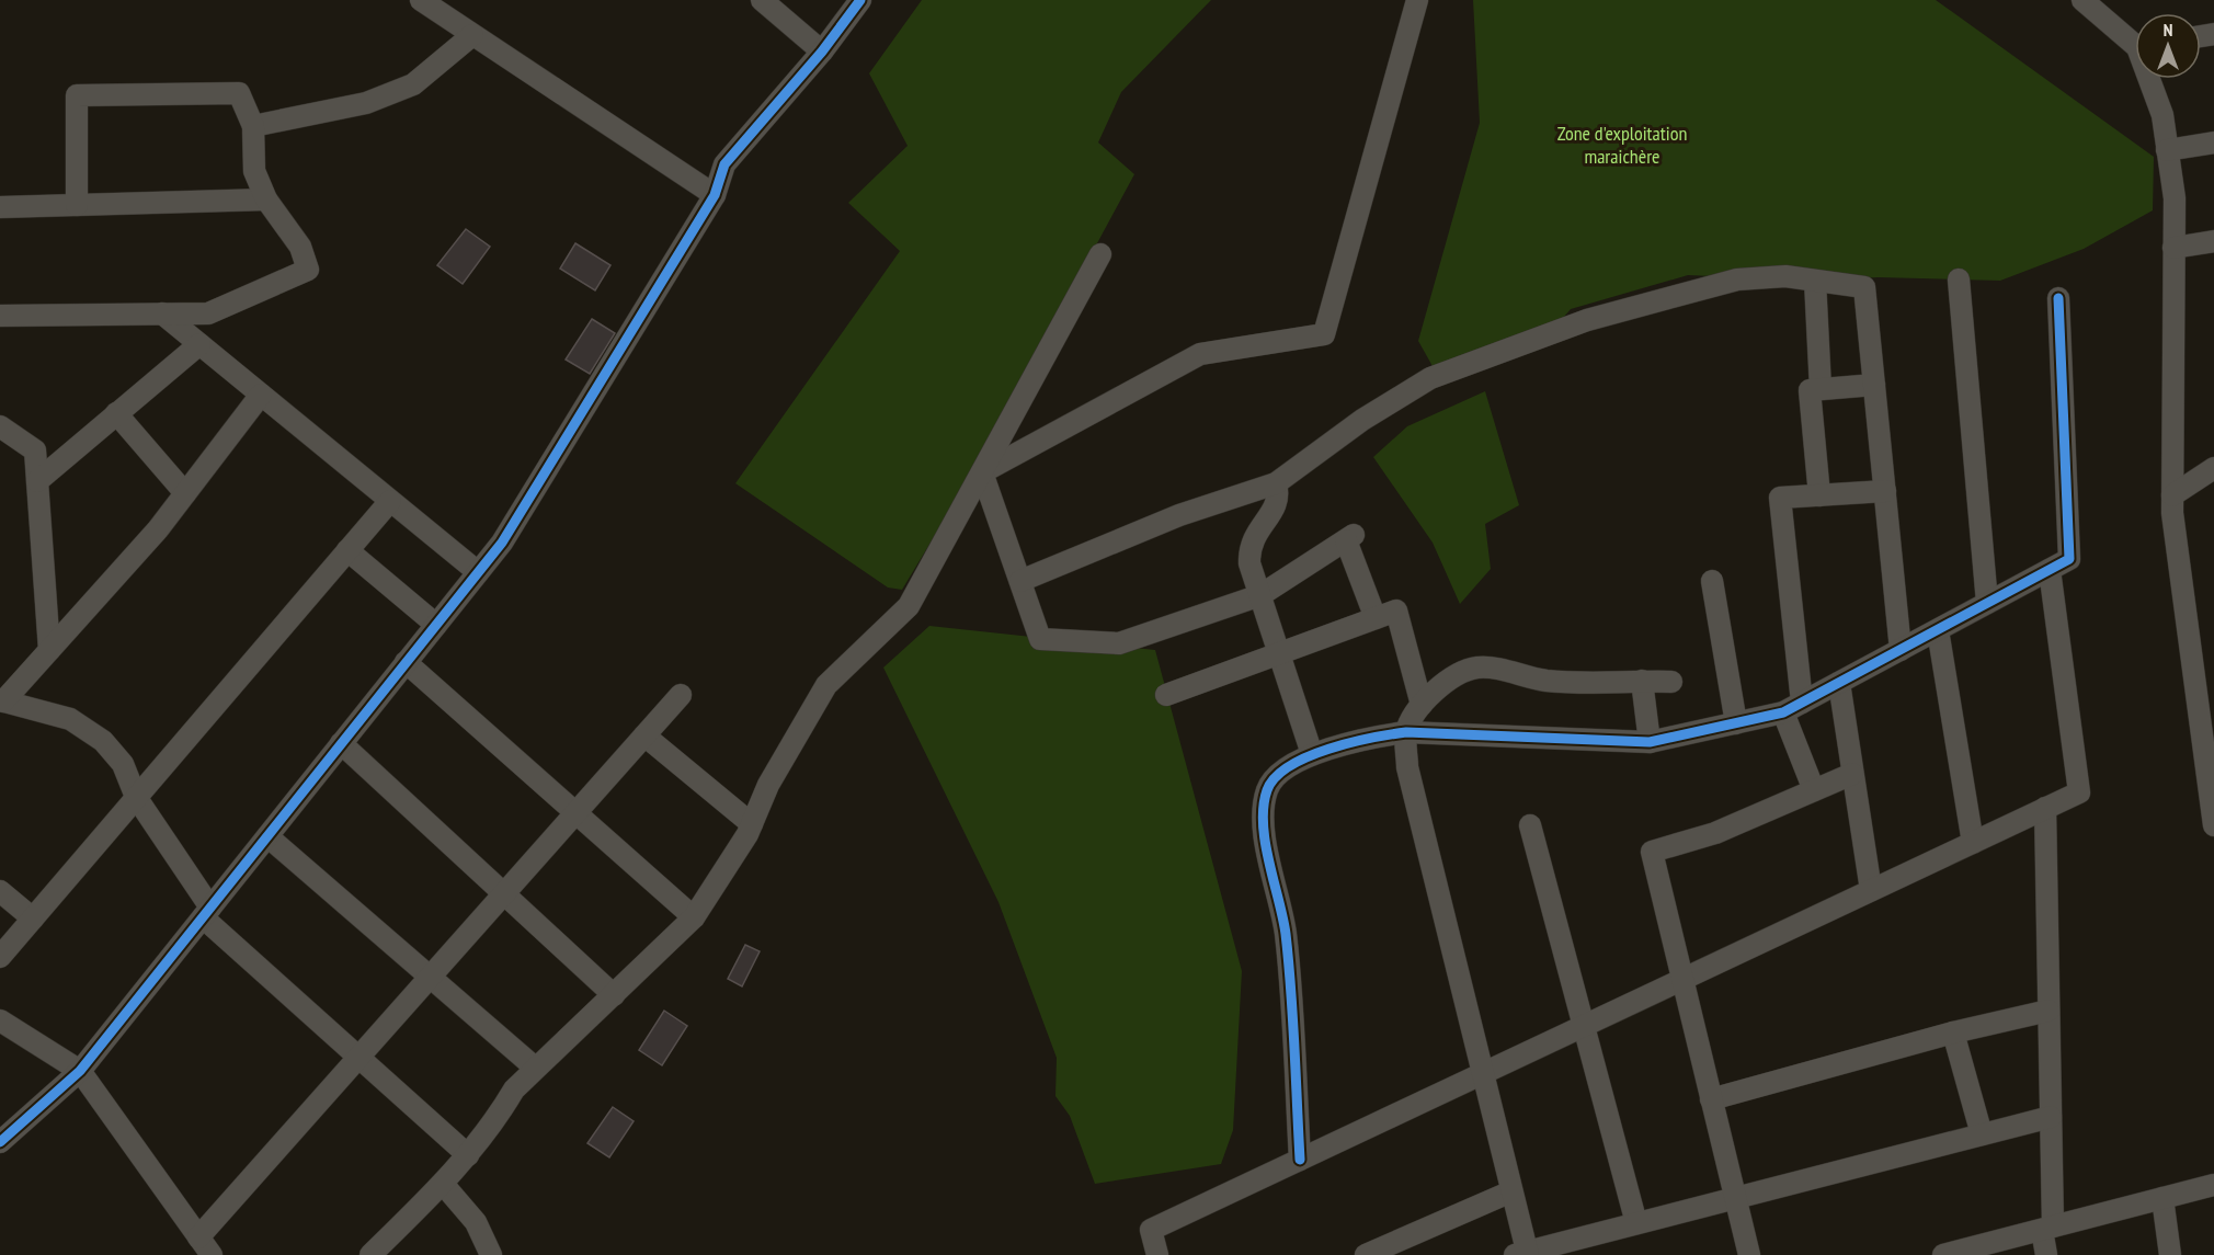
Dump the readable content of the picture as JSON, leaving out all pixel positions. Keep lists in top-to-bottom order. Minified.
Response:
{"parks":["Zone d'exploitation maraichère"],"north":"top"}
